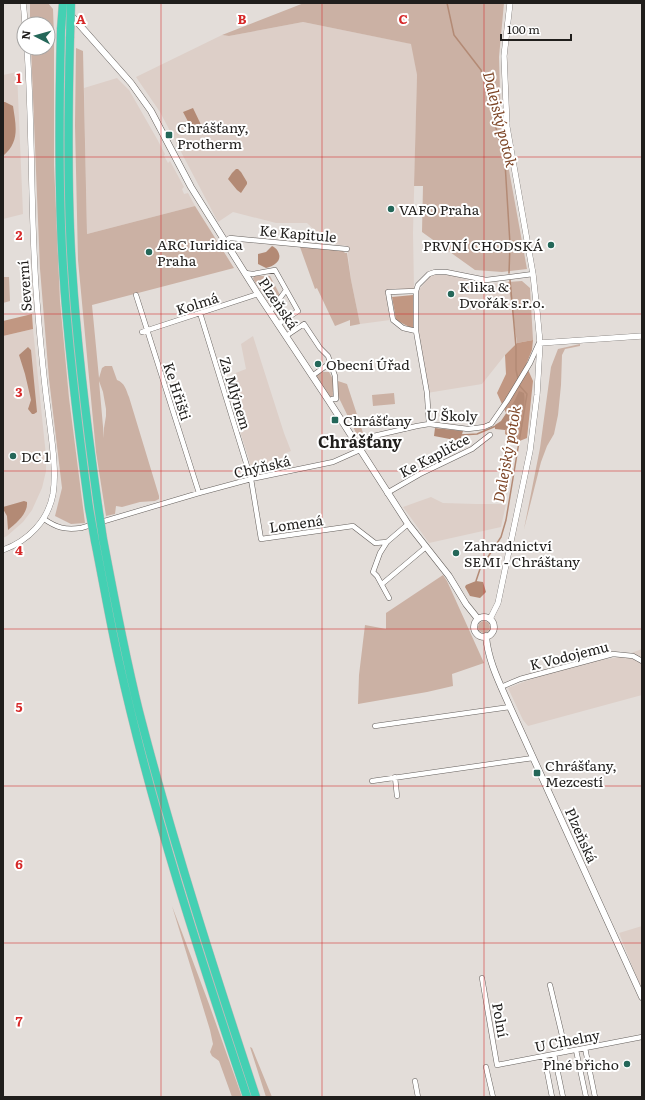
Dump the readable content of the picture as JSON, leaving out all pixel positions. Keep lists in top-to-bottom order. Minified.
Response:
{"streets":{"main road":["Plzeňská"],"street":["Ke Kapitule","Severní","Kolmá","Ke Hřišti","Za Mlýnem","U Školy","Ke Kapličce","Chýňská","Lomená","K Vodojemu","Polní","U Cihelny"]},"crossings":[["Ke Kapitule","Plzeňská"],["Severní","Chýňská"],["Kolmá","Plzeňská"],["Kolmá","Ke Hřišti"],["Kolmá","Za Mlýnem"],["Plzeňská","Ke Kapličce"],["Plzeňská","Chýňská"],["Plzeňská","K Vodojemu"],["Ke Hřišti","Chýňská"],["Za Mlýnem","Chýňská"],["Za Mlýnem","Lomená"],["Chýňská","Lomená"],["Polní","U Cihelny"]],"districts":["Chrášťany"],"water":["Dalejský potok"],"places":{"transit":["Chrášťany, Protherm","Chrášťany","Chrášťany, Mezcestí"],"other":["VAFO Praha","PRVNÍ CHODSKÁ","ARC Iuridica Praha","Klika & Dvořák s.r.o.","Obecní Úřad","DC 1","Zahradnictví SEMI - Chráštany","Plné břicho"]},"scale_bar":"100 m","north":"left","grid":{"columns":["A","B","C"],"rows":["1","2","3","4","5","6","7"]}}
